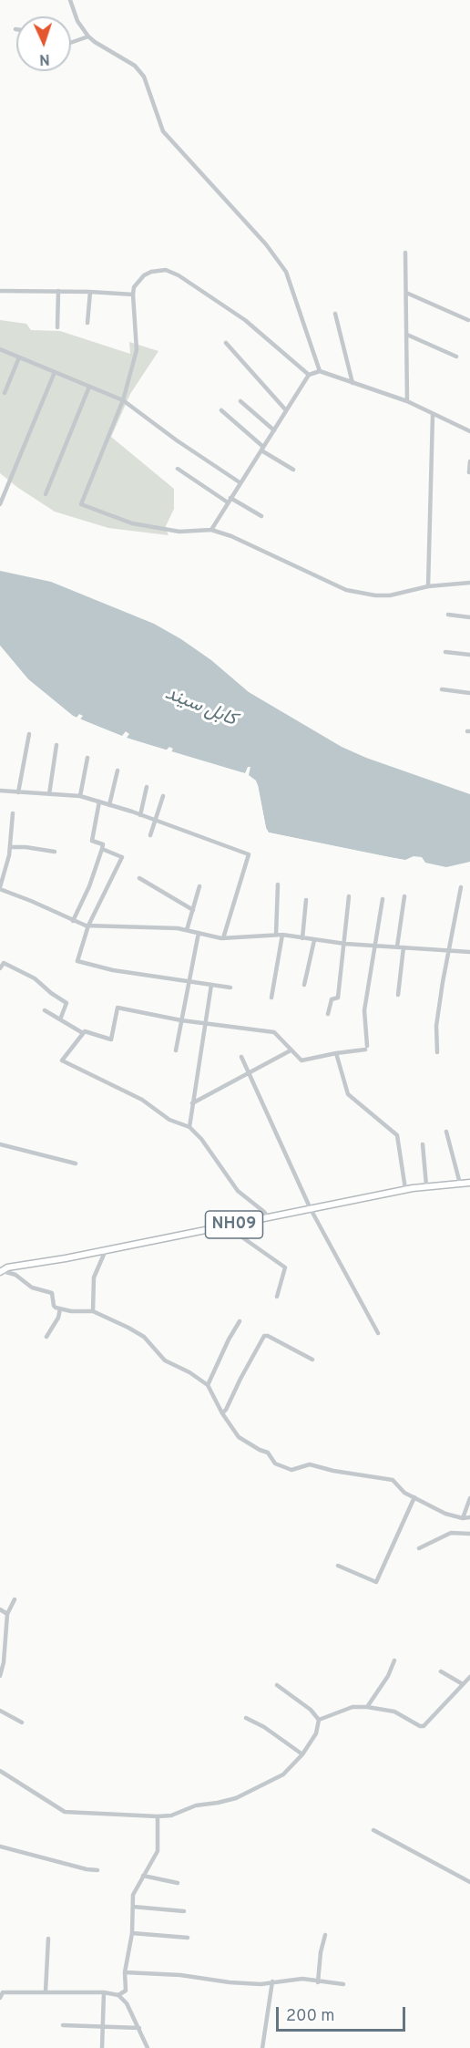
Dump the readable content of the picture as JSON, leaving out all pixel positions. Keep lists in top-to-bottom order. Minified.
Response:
{"streets":{"main road":["NH09"]},"water":["کابل سيند"],"scale_bar":"200 m","north":"bottom"}
